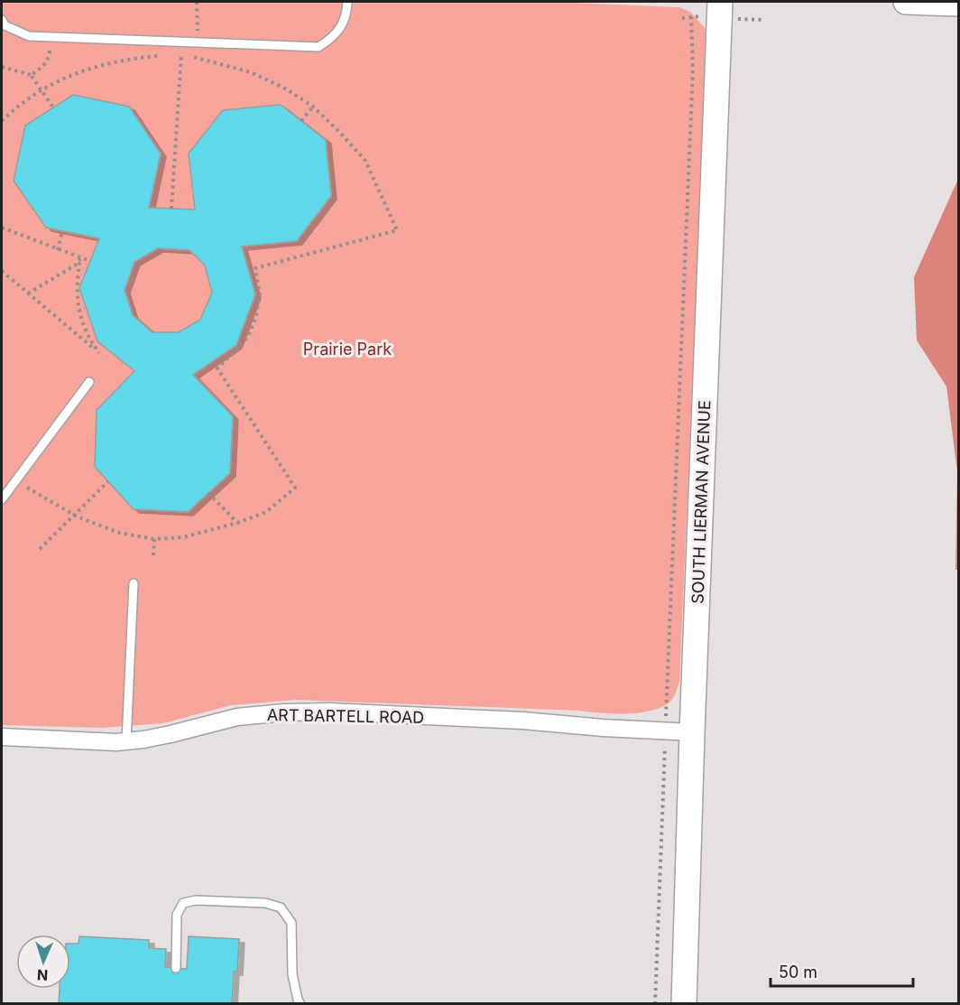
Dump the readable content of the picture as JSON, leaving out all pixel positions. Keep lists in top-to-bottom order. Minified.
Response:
{"streets":{"street":["SOUTH LIERMAN AVENUE","ART BARTELL ROAD"]},"crossings":[["SOUTH LIERMAN AVENUE","ART BARTELL ROAD"]],"parks":["Prairie Park"],"scale_bar":"50 m","north":"bottom"}
